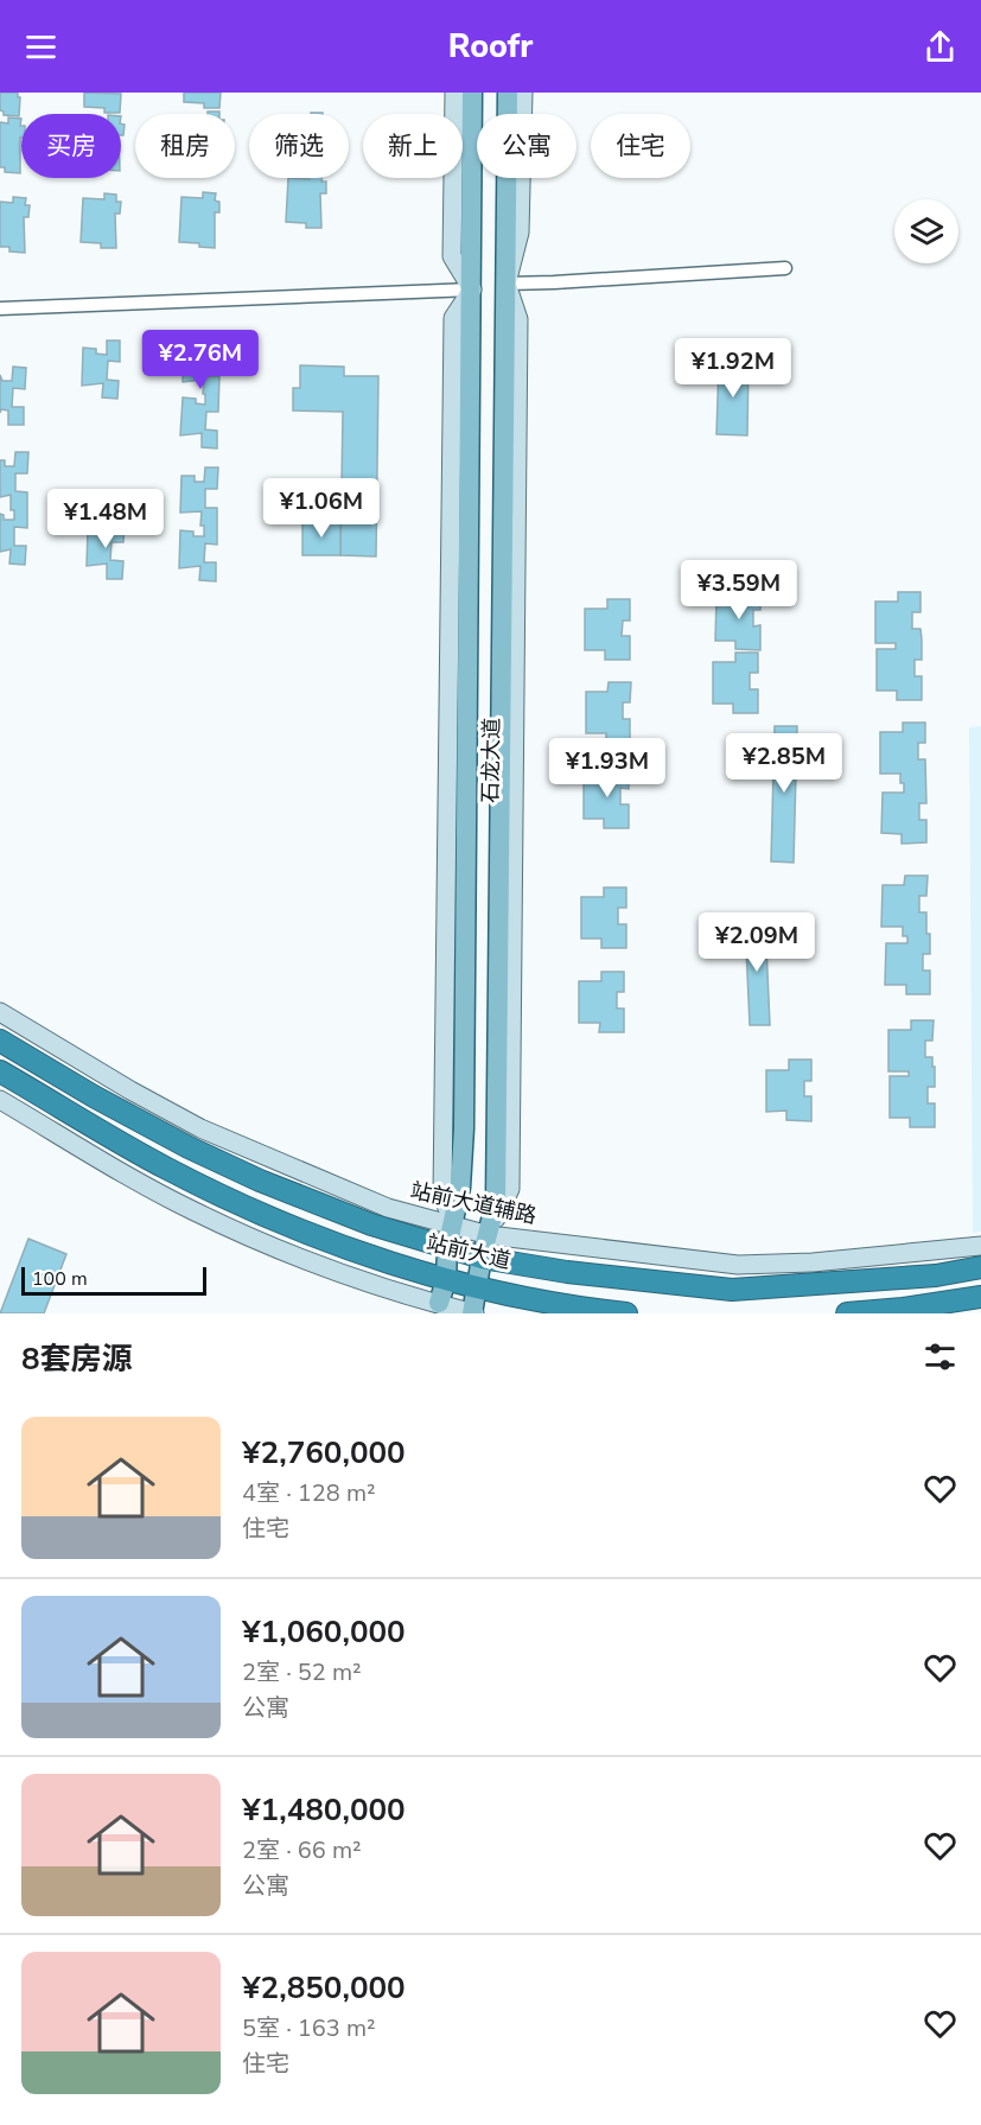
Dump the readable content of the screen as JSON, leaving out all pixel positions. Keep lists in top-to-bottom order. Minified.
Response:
{"streets":{"highway":["站前大道"],"main road":["石龙大道"],"street":["站前大道辅路"]},"crossings":[["石龙大道","站前大道辅路"],["石龙大道","站前大道"]],"scale_bar":"100 m","page":{"header":"Roofr","chip":["买房","租房","筛选","新上","公寓","住宅"],"price":["¥2.76M","¥1.92M","¥1.06M","¥1.48M","¥3.59M","¥2.85M","¥1.93M","¥2.09M"],"scale":"100 m","heading":"8套房源","list":[{"name":"¥2,760,000","note":"4室 · 128 m² · 住宅"},{"name":"¥1,060,000","note":"2室 · 52 m² · 公寓"},{"name":"¥1,480,000","note":"2室 · 66 m² · 公寓"},{"name":"¥2,850,000","note":"5室 · 163 m² · 住宅"}]}}
